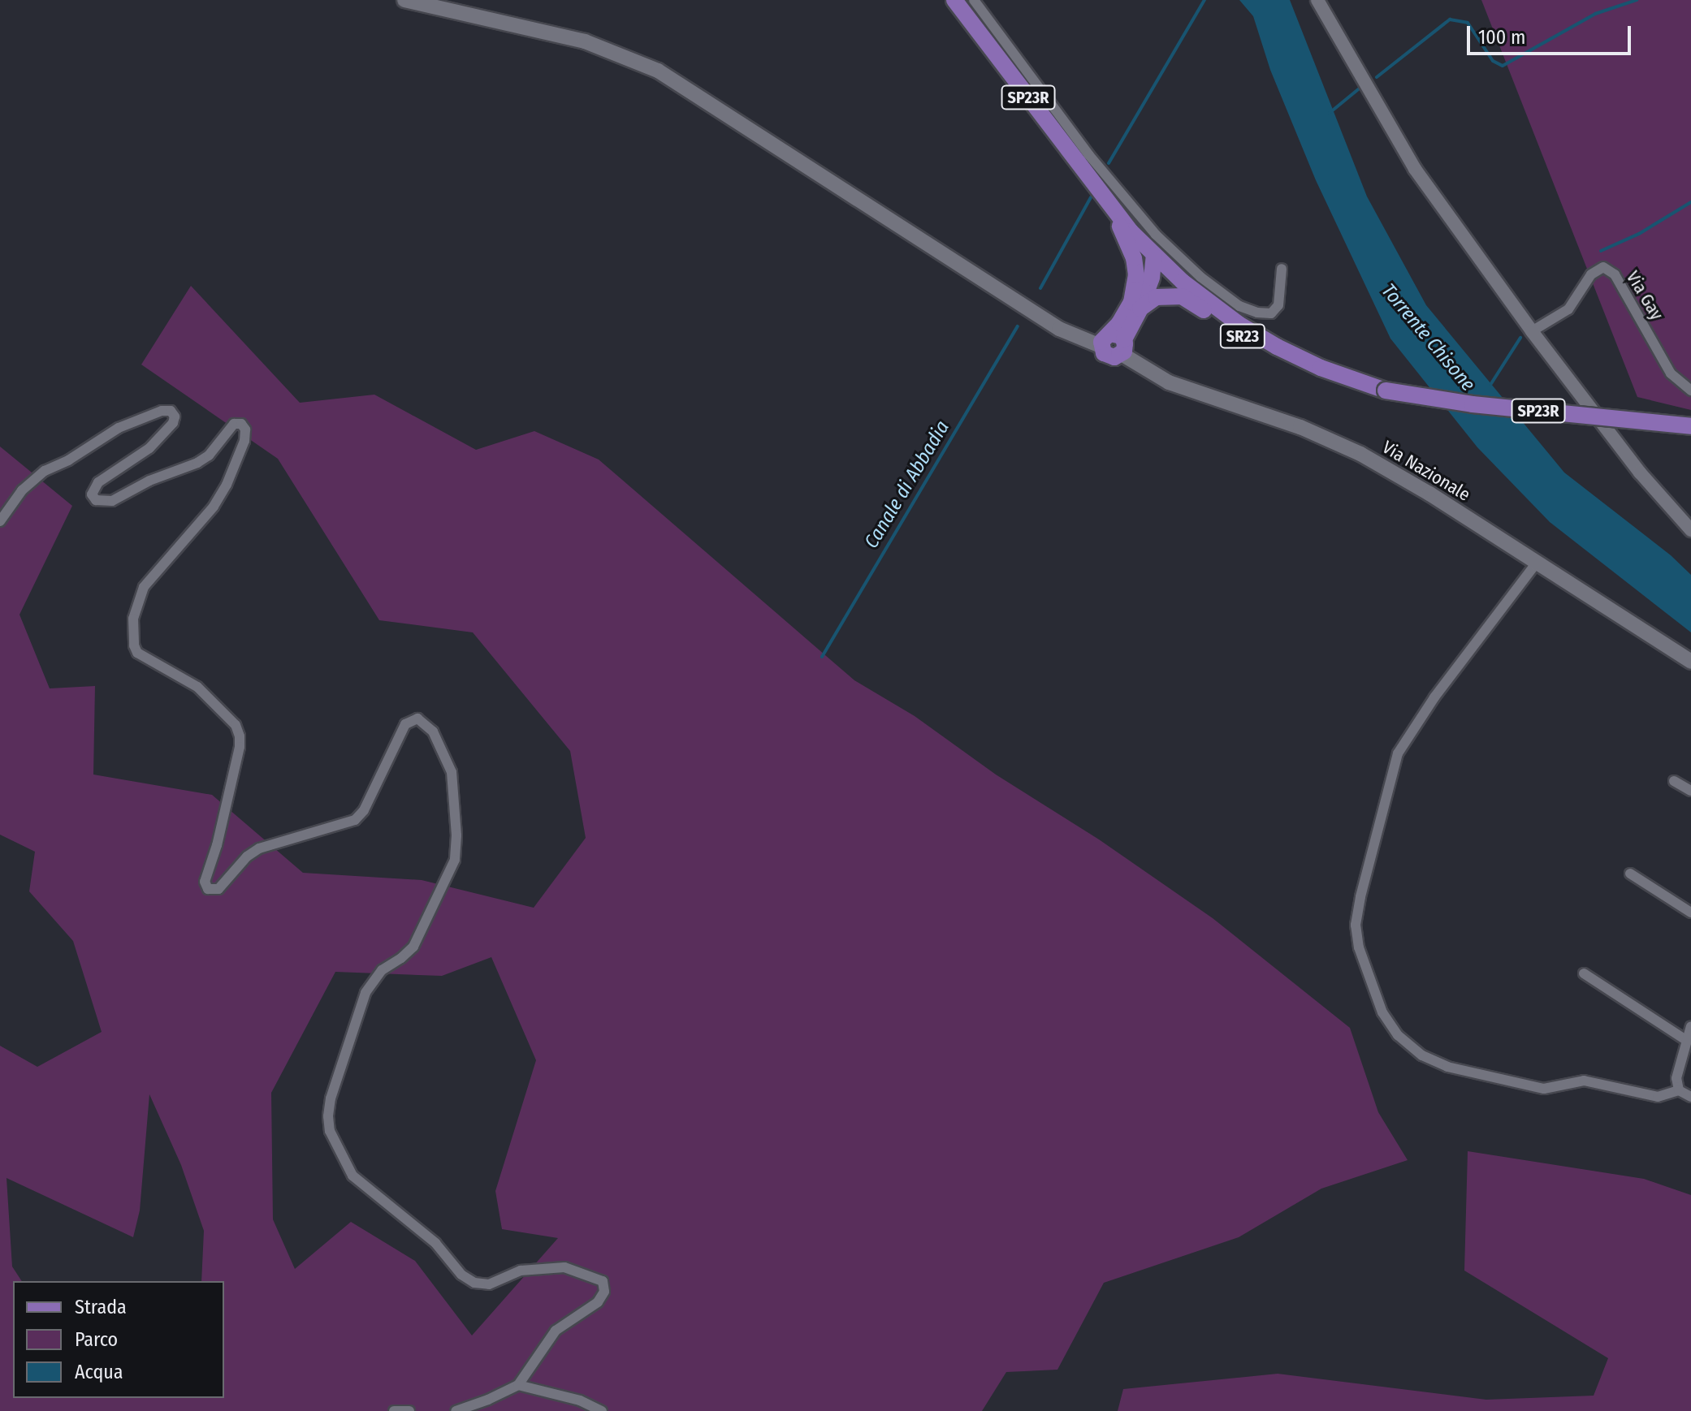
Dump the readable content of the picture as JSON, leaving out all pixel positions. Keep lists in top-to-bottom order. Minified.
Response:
{"streets":{"main road":["SP23R","SR23","Via Nazionale"],"street":["Via Gay"]},"crossings":[["SP23R","SR23"]],"water":["Torrente Chisone","Canale di Abbadia"],"legend":["Strada","Parco","Acqua"],"scale_bar":"100 m"}
